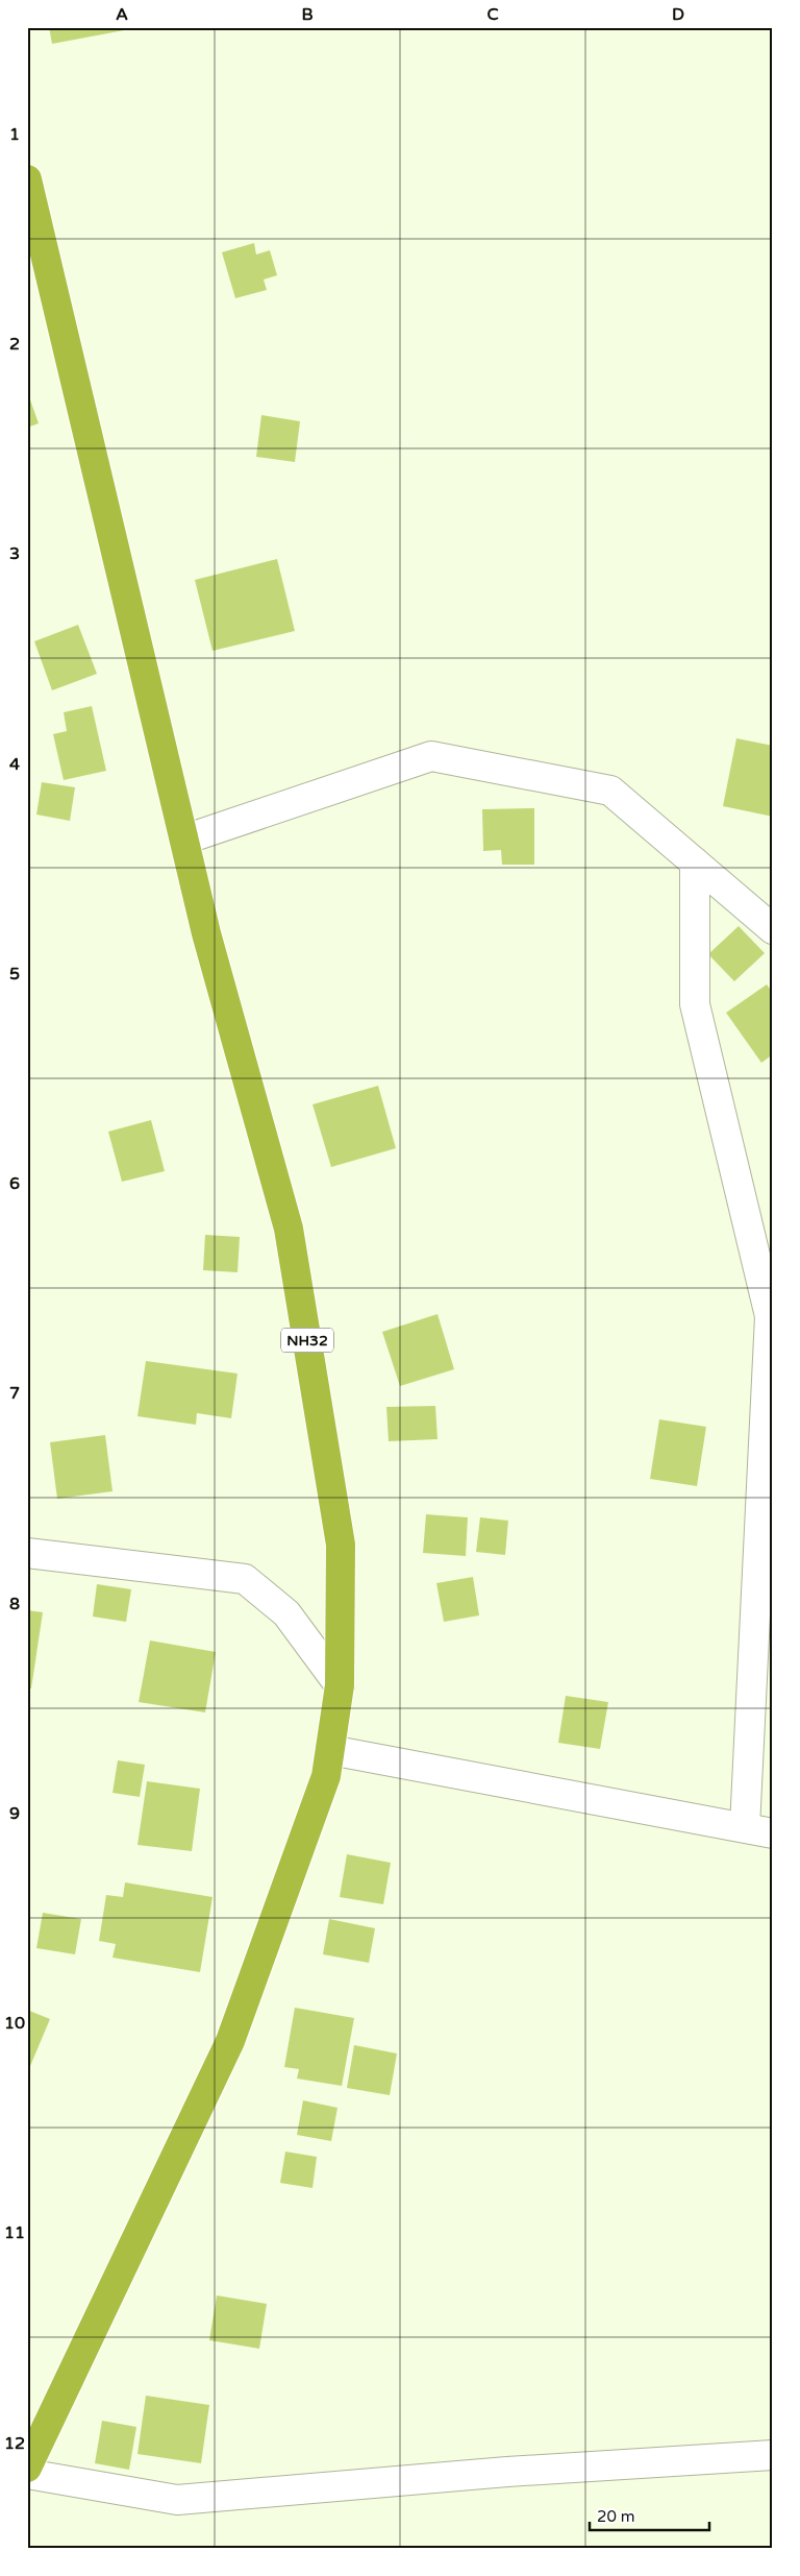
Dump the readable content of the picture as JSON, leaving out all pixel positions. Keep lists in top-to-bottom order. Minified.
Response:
{"streets":{"highway":["NH32"]},"scale_bar":"20 m","grid":{"columns":["A","B","C","D"],"rows":["1","2","3","4","5","6","7","8","9","10","11","12"]}}
